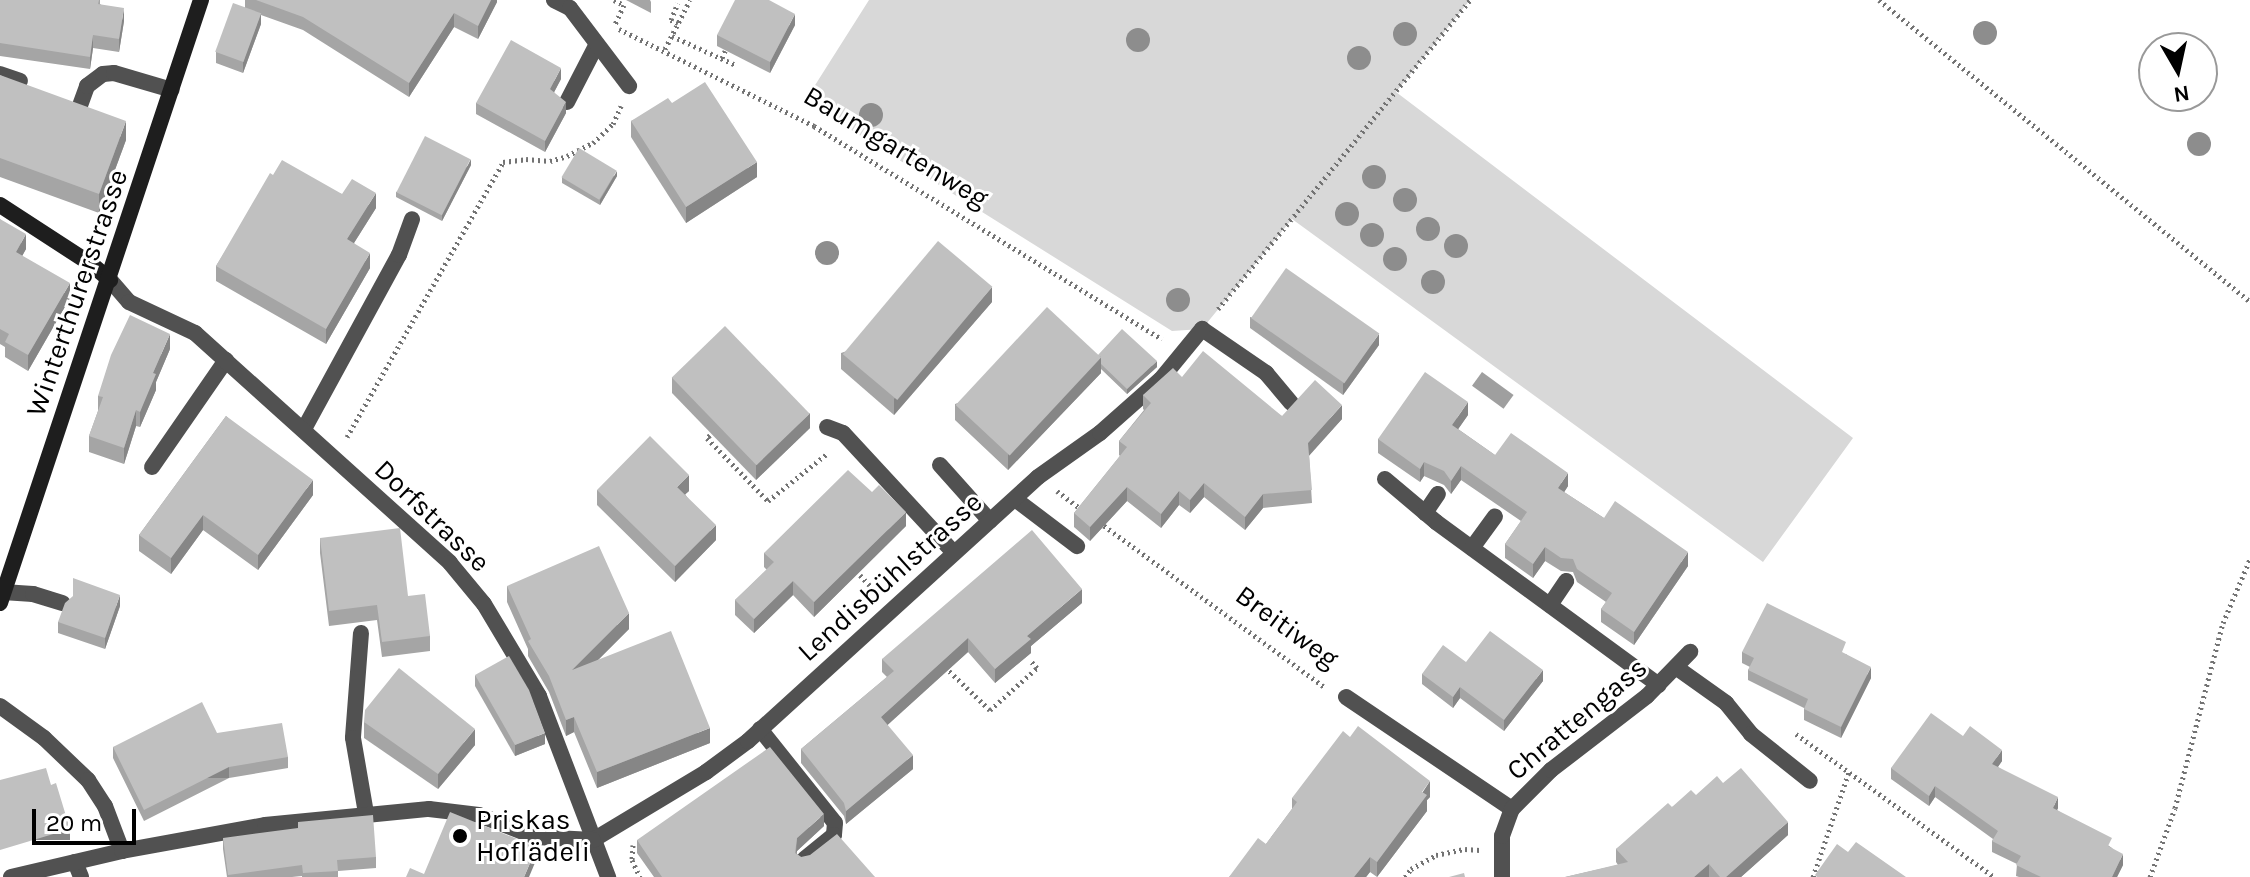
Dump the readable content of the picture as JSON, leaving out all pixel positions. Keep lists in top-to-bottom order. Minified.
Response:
{"streets":{"main road":["Winterthurerstrasse"],"street":["Dorfstrasse","Lendisbühlstrasse","Breitiweg","Chrattengass"],"path":["Baumgartenweg"]},"crossings":[["Baumgartenweg","Lendisbühlstrasse"],["Winterthurerstrasse","Dorfstrasse"],["Dorfstrasse","Lendisbühlstrasse"],["Lendisbühlstrasse","Breitiweg"],["Breitiweg","Chrattengass"]],"places":["Priskas Hoflädeli"],"scale_bar":"20 m","north":"bottom"}
